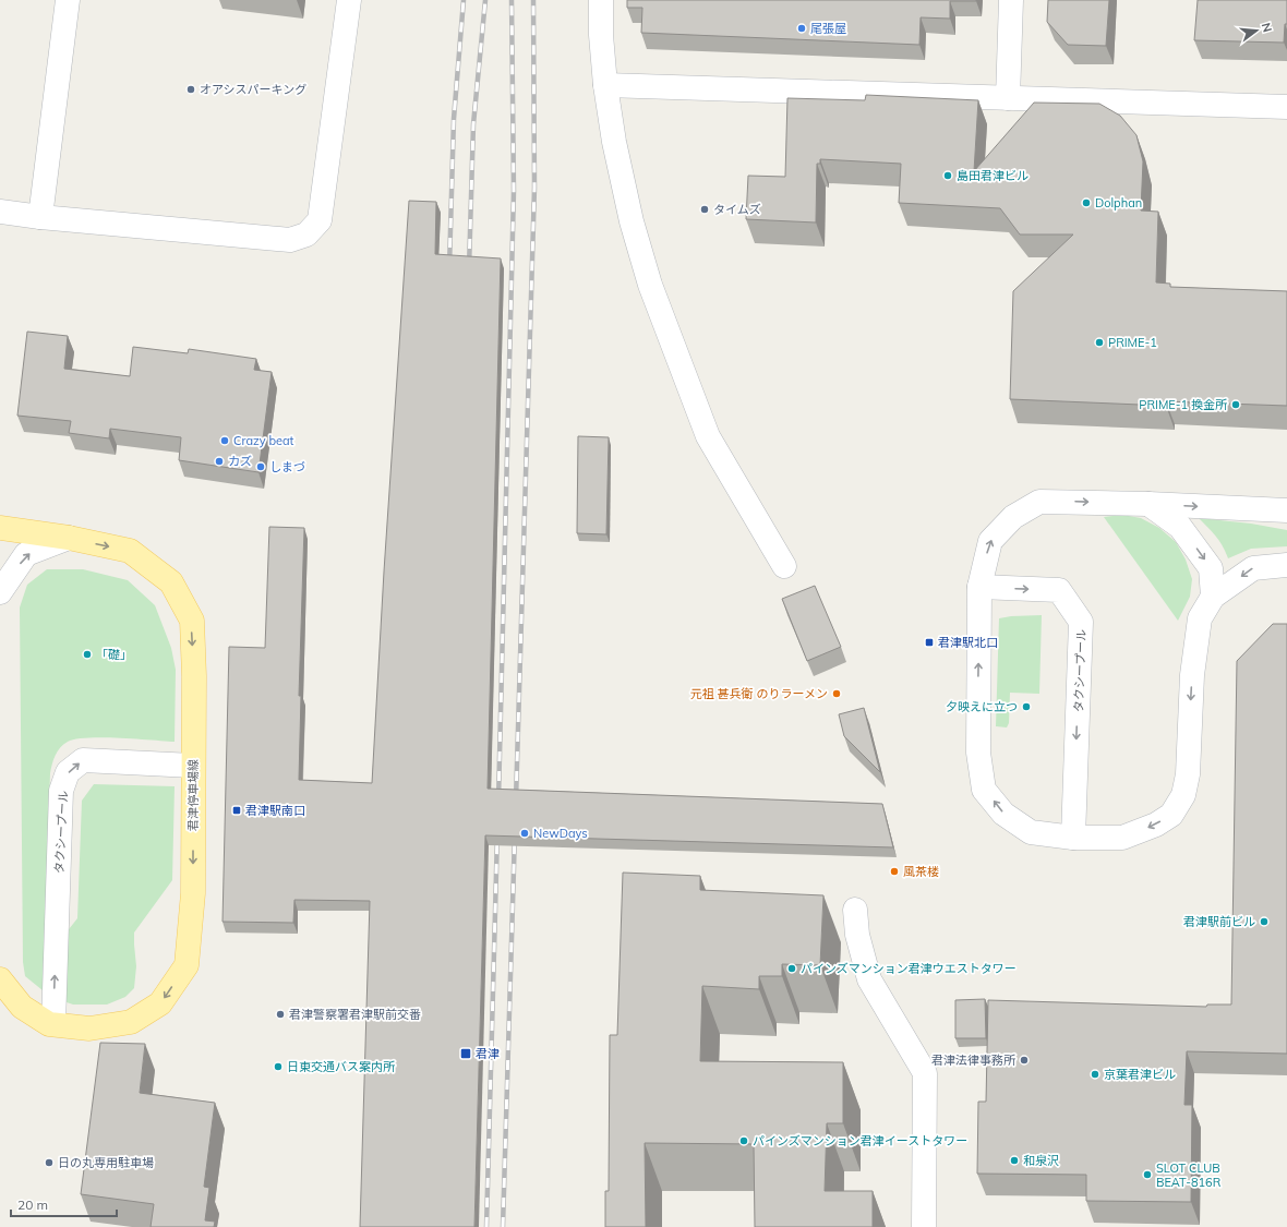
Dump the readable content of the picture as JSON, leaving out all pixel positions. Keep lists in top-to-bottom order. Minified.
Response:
{"streets":{"main road":["君津停車場線"],"street":["タクシープール"]},"crossings":[["タクシープール","君津停車場線"]],"places":{"other":["尾張屋","オアシスパーキング","島田君津ビル","Dolphan","タイムズ","PRIME-1","PRIME-1 換金所","Crazy beat","カズ","しまづ","「礎」","元祖 甚兵衛 のりラーメン","夕映えに立つ","NewDays","風茶楼","君津駅前ビル","パインズマンション君津ウエストタワー","君津警察署君津駅前交番","君津法律事務所","日東交通バス案内所","京葉君津ビル","パインズマンション君津イーストタワー","和泉沢","日の丸専用駐車場","SLOT CLUB BEAT-816R"],"transit":["君津駅北口","君津駅南口","君津"]},"scale_bar":"20 m","north":"right"}
